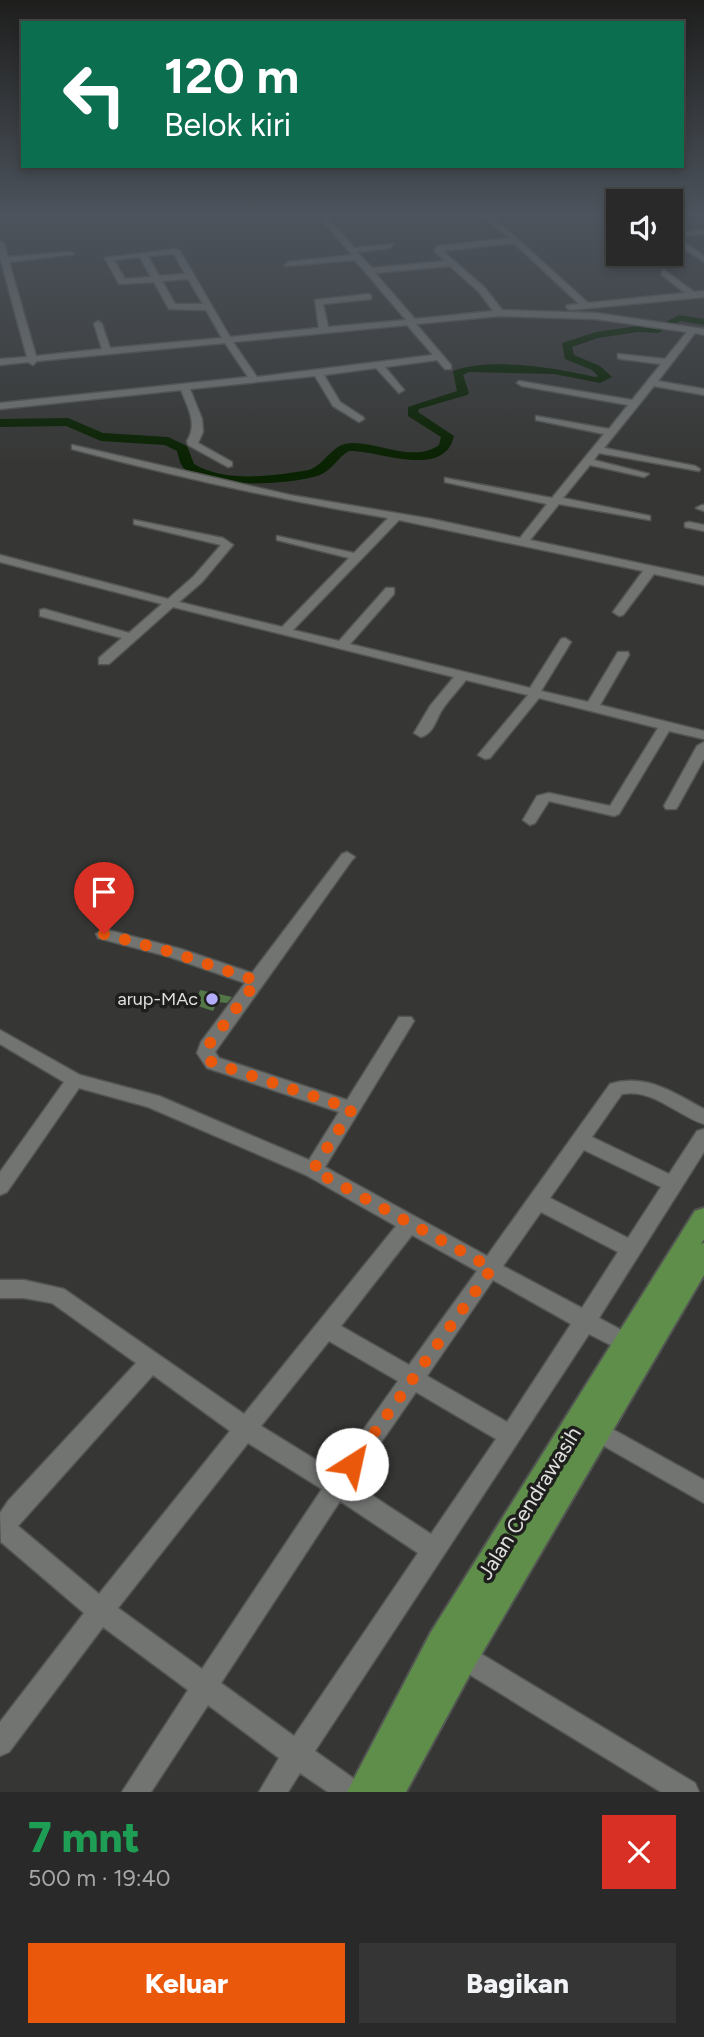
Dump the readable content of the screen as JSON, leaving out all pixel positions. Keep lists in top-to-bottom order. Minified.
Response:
{"streets":{"main road":["Jalan Cendrawasih"]},"places":["arup-MAc"],"page":{"turn":["120 m","Belok kiri"],"heading":["7 mnt","500 m · 19:40"],"buttons":["Keluar","Bagikan"]}}
